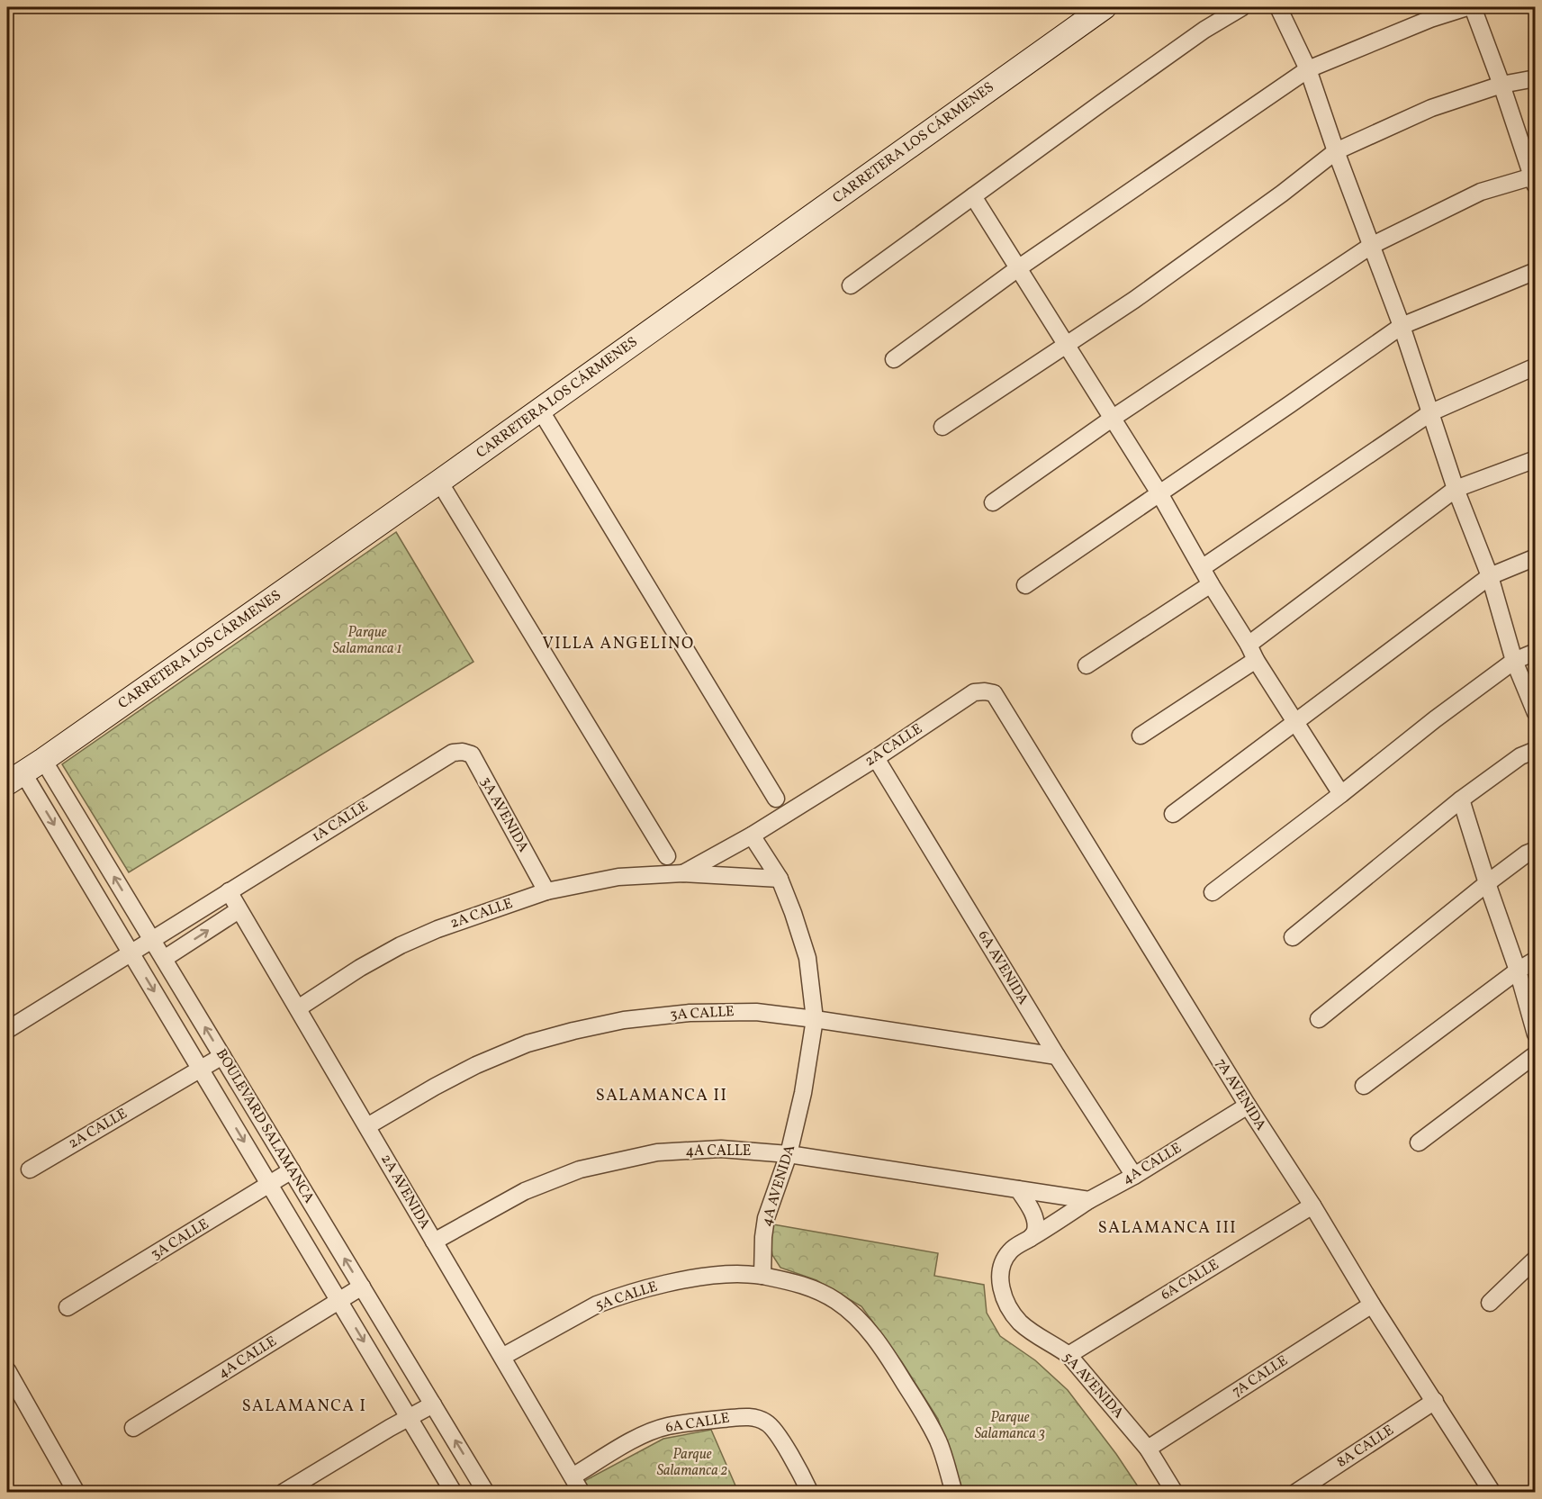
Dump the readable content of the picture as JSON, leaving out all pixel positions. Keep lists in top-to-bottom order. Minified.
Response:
{"streets":{"main road":["CARRETERA LOS CÁRMENES"],"street":["2A CALLE","3A AVENIDA","1A CALLE","6A AVENIDA","3A CALLE","7A AVENIDA","BOULEVARD SALAMANCA","4A CALLE","4A AVENIDA","2A AVENIDA","6A CALLE","5A CALLE","7A CALLE","5A AVENIDA","8A CALLE"]},"crossings":[["CARRETERA LOS CÁRMENES","BOULEVARD SALAMANCA"],["2A CALLE","3A AVENIDA"],["2A CALLE","6A AVENIDA"],["2A CALLE","7A AVENIDA"],["2A CALLE","BOULEVARD SALAMANCA"],["2A CALLE","4A AVENIDA"],["2A CALLE","2A AVENIDA"],["3A AVENIDA","1A CALLE"],["1A CALLE","BOULEVARD SALAMANCA"],["1A CALLE","2A AVENIDA"],["6A AVENIDA","3A CALLE"],["6A AVENIDA","4A CALLE"],["3A CALLE","BOULEVARD SALAMANCA"],["3A CALLE","4A AVENIDA"],["3A CALLE","2A AVENIDA"],["7A AVENIDA","4A CALLE"],["7A AVENIDA","6A CALLE"],["7A AVENIDA","7A CALLE"],["7A AVENIDA","8A CALLE"],["BOULEVARD SALAMANCA","4A CALLE"],["4A CALLE","4A AVENIDA"],["4A CALLE","2A AVENIDA"],["4A CALLE","5A AVENIDA"],["4A AVENIDA","5A CALLE"],["2A AVENIDA","6A CALLE"],["2A AVENIDA","5A CALLE"],["6A CALLE","5A AVENIDA"],["7A CALLE","5A AVENIDA"]],"districts":["VILLA ANGELINO","SALAMANCA II","SALAMANCA III","SALAMANCA I"],"parks":["Parque Salamanca 1","Parque Salamanca 3","Parque Salamanca 2"]}
